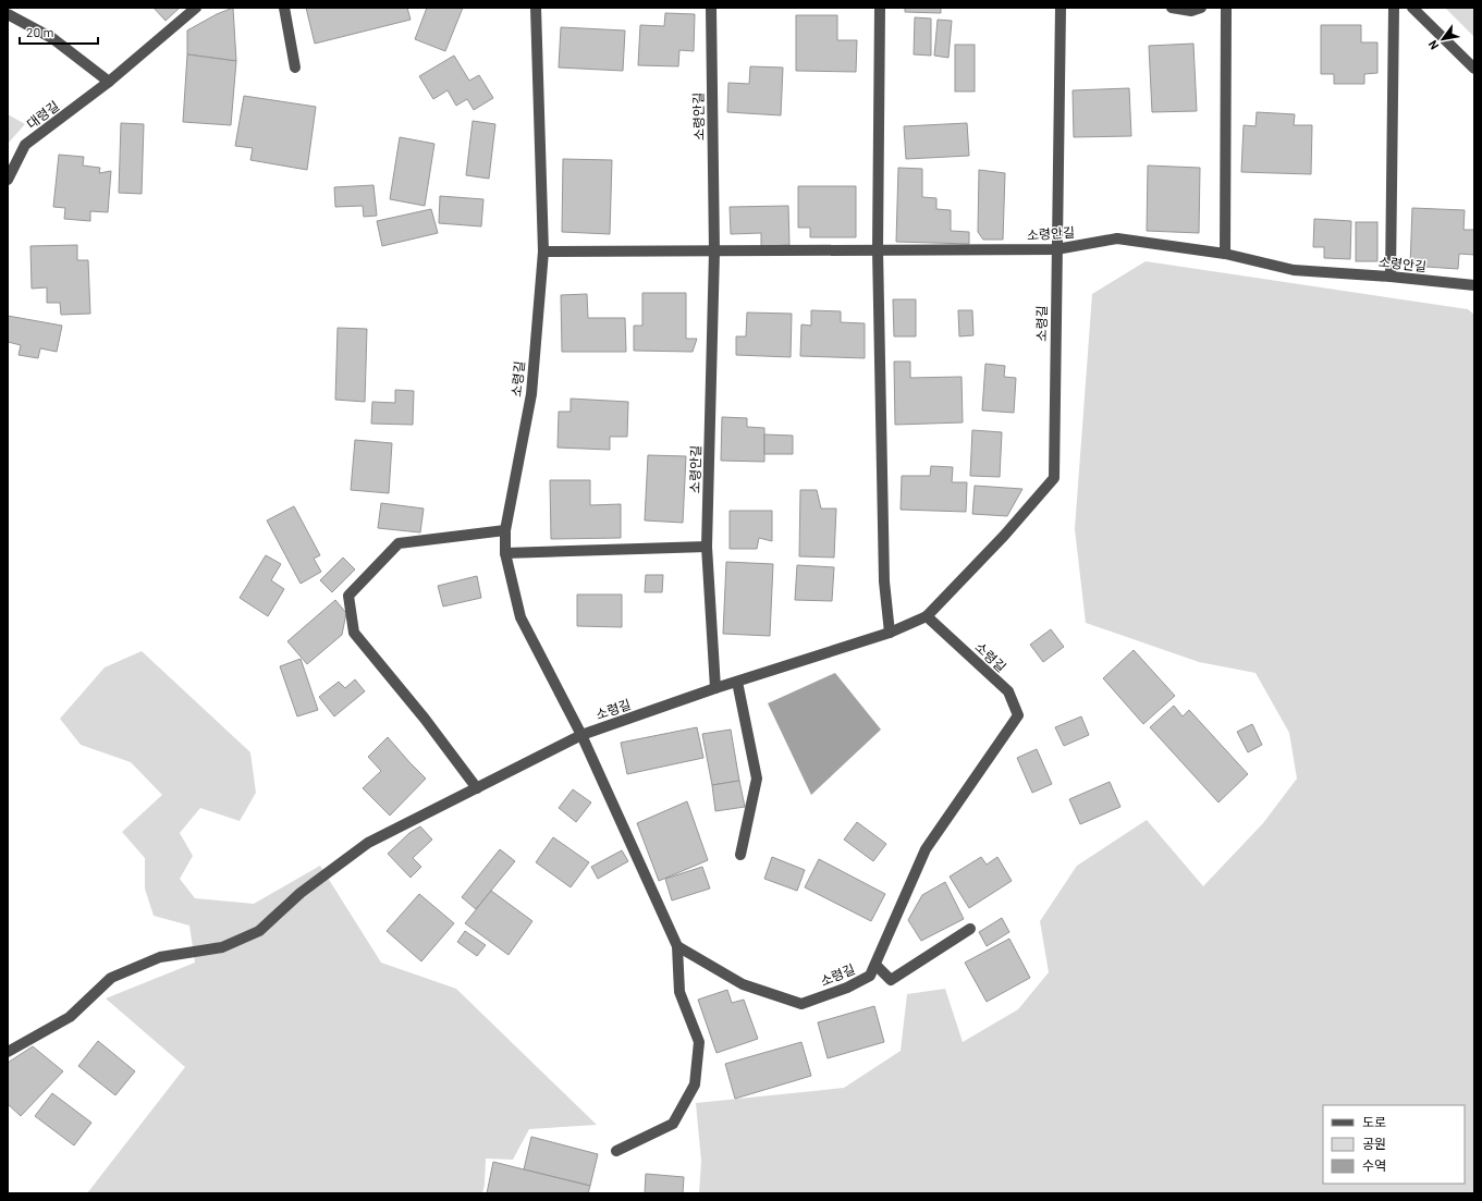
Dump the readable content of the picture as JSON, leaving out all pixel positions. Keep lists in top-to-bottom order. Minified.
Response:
{"streets":{"street":["대령길","소령안길","소령길"]},"crossings":[["소령안길","소령길"]],"legend":["도로","공원","수역"],"scale_bar":"20 m","north":"bottom left"}
